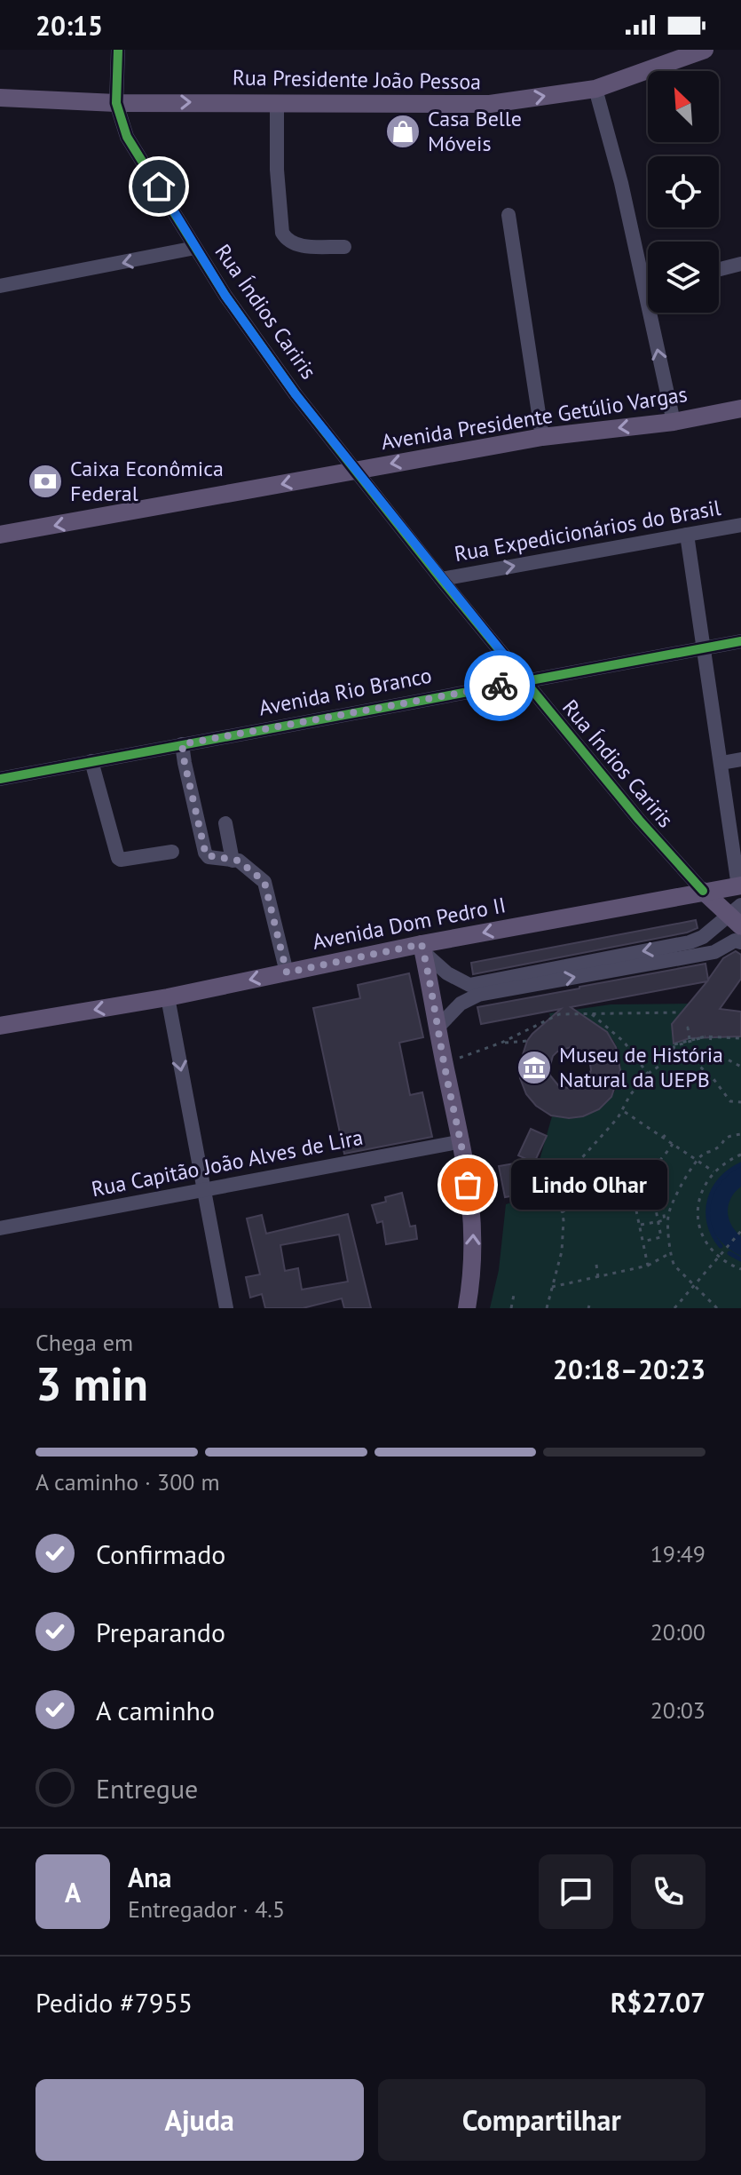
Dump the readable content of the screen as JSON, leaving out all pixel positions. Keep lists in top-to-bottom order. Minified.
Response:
{"streets":{"main road":["Rua Presidente João Pessoa","Avenida Presidente Getúlio Vargas","Avenida Dom Pedro II"],"street":["Rua Índios Cariris","Rua Expedicionários do Brasil","Avenida Rio Branco","Rua Capitão João Alves de Lira"]},"crossings":[["Rua Presidente João Pessoa","Rua Índios Cariris"],["Rua Índios Cariris","Avenida Presidente Getúlio Vargas"],["Rua Índios Cariris","Rua Expedicionários do Brasil"],["Rua Índios Cariris","Avenida Rio Branco"],["Rua Índios Cariris","Avenida Dom Pedro II"]],"one_way":["Rua Presidente João Pessoa","Avenida Presidente Getúlio Vargas","Rua Expedicionários do Brasil","Avenida Dom Pedro II"],"places":{"shop":["Casa Belle Móveis"],"bank":["Caixa Econômica Federal"],"museum":["Museu de História Natural da UEPB"],"other":["Lindo Olhar"]},"north":"top left","page":{"status":"20:15","bubble":"Lindo Olhar","heading":["3 min","Chega em","20:18–20:23"],"panel":["Ana","Entregador · 4.5","Pedido #7955","R$27.07"],"bar":"A caminho · 300 m","list":[["Confirmado","19:49"],["Preparando","20:00"],["A caminho","20:03"],"Entregue"],"round":"A","buttons":["Ajuda","Compartilhar"]}}
